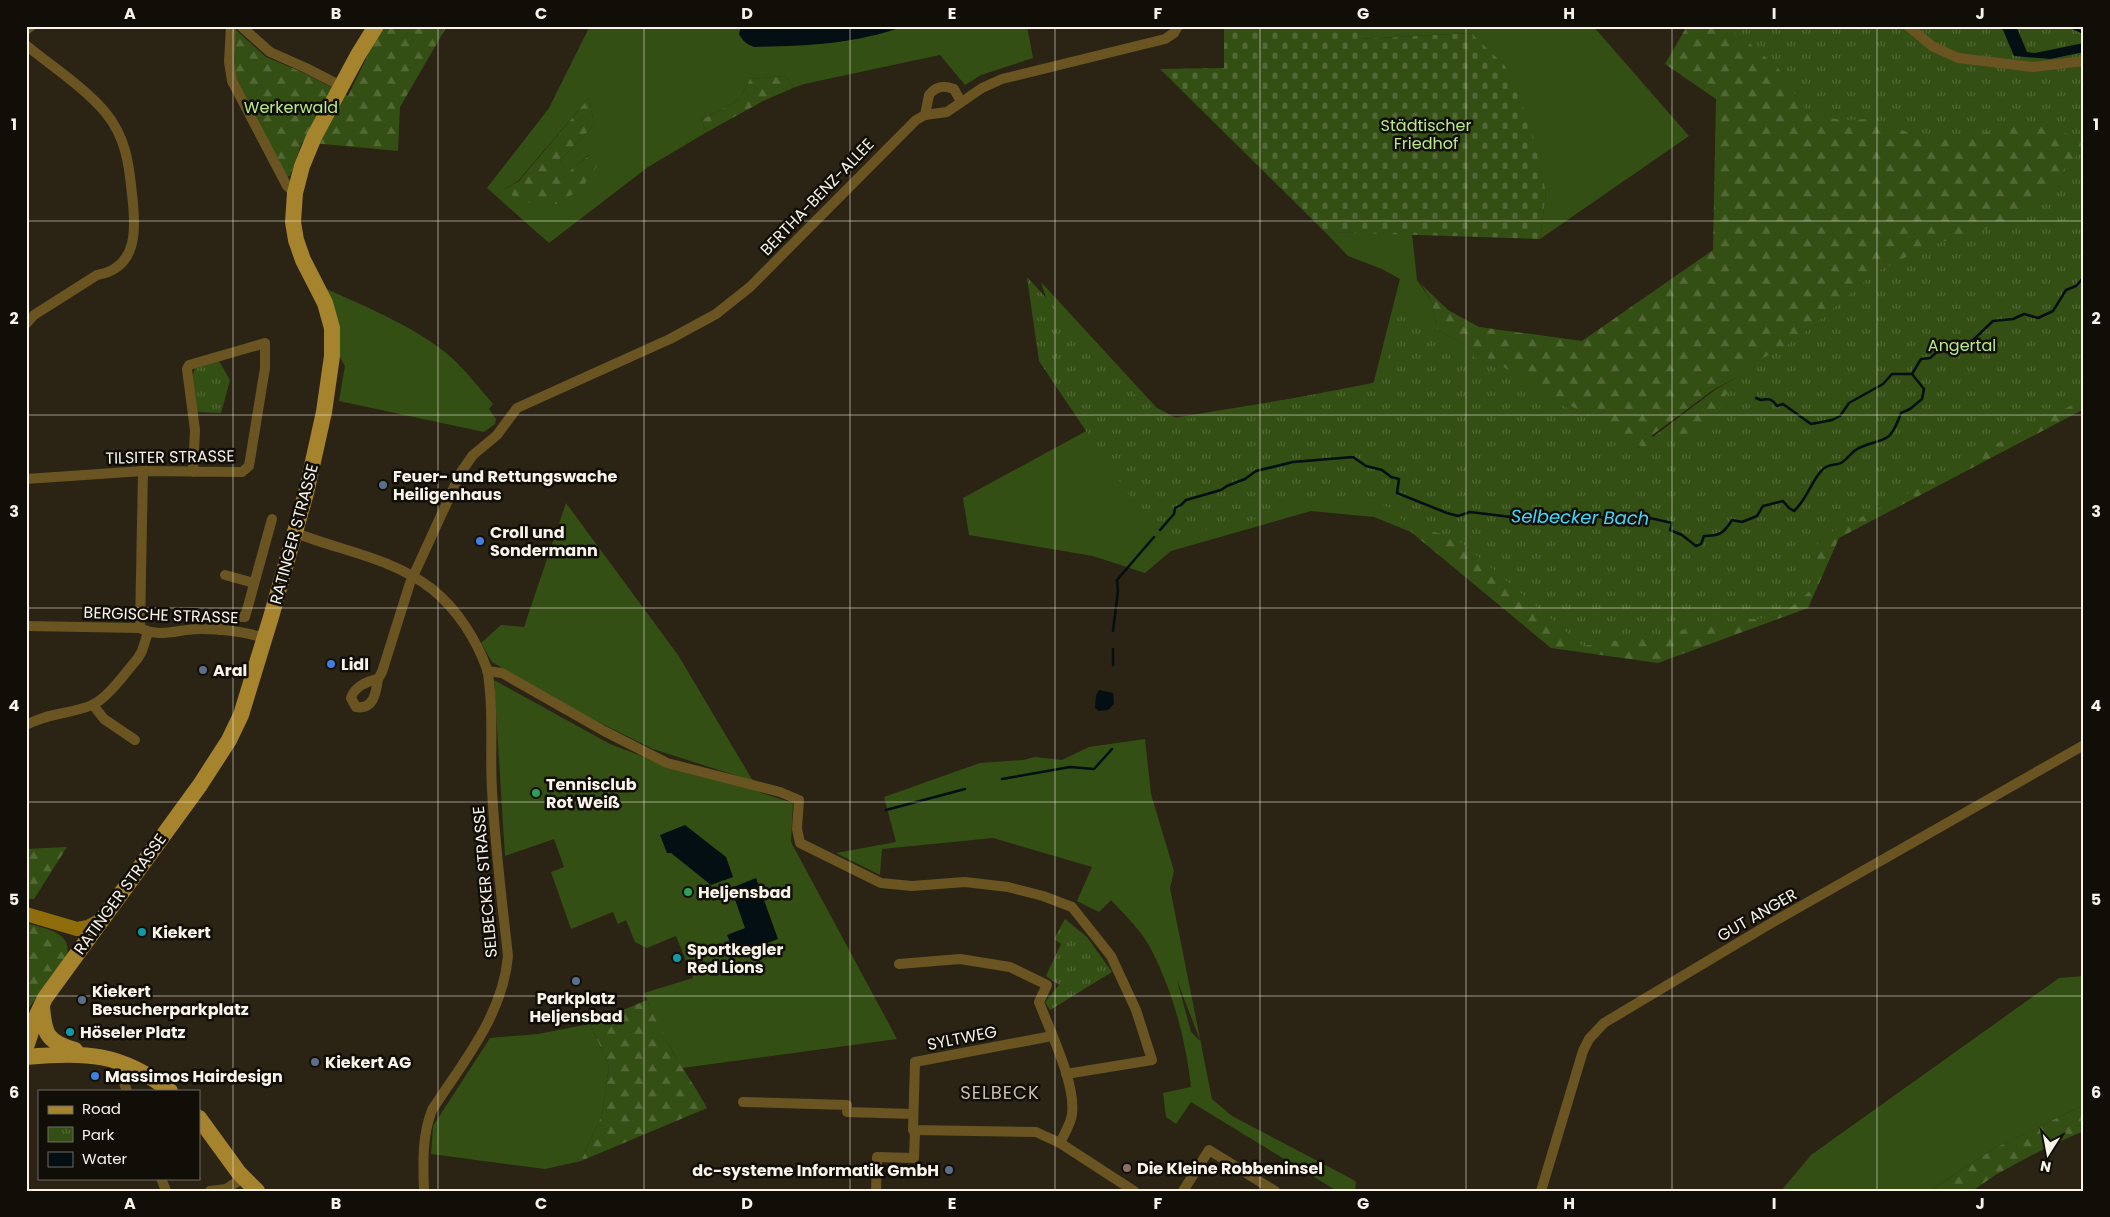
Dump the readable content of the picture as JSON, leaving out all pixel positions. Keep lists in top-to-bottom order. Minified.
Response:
{"streets":{"main road":["RATINGER STRASSE"],"street":["BERTHA-BENZ-ALLEE","TILSITER STRASSE","BERGISCHE STRASSE","SELBECKER STRASSE","GUT ANGER","SYLTWEG"]},"crossings":[["BERTHA-BENZ-ALLEE","SELBECKER STRASSE"],["RATINGER STRASSE","BERGISCHE STRASSE"],["RATINGER STRASSE","SELBECKER STRASSE"]],"districts":["SELBECK"],"water":["Selbecker Bach"],"parks":["Werkerwald","Städtischer Friedhof","Angertal"],"places":["Feuer- und Rettungswache Heiligenhaus","Croll und Sondermann","Lidl","Aral","Tennisclub Rot Weiß","Heljensbad","Kiekert","Sportkegler Red Lions","Parkplatz Heljensbad","Kiekert Besucherparkplatz","Höseler Platz","Kiekert AG","Massimos Hairdesign","Die Kleine Robbeninsel","dc-systeme Informatik GmbH"],"legend":["Road","Park","Water"],"north":"bottom","grid":{"columns":["A","B","C","D","E","F","G","H","I","J"],"rows":["1","2","3","4","5","6"]}}
